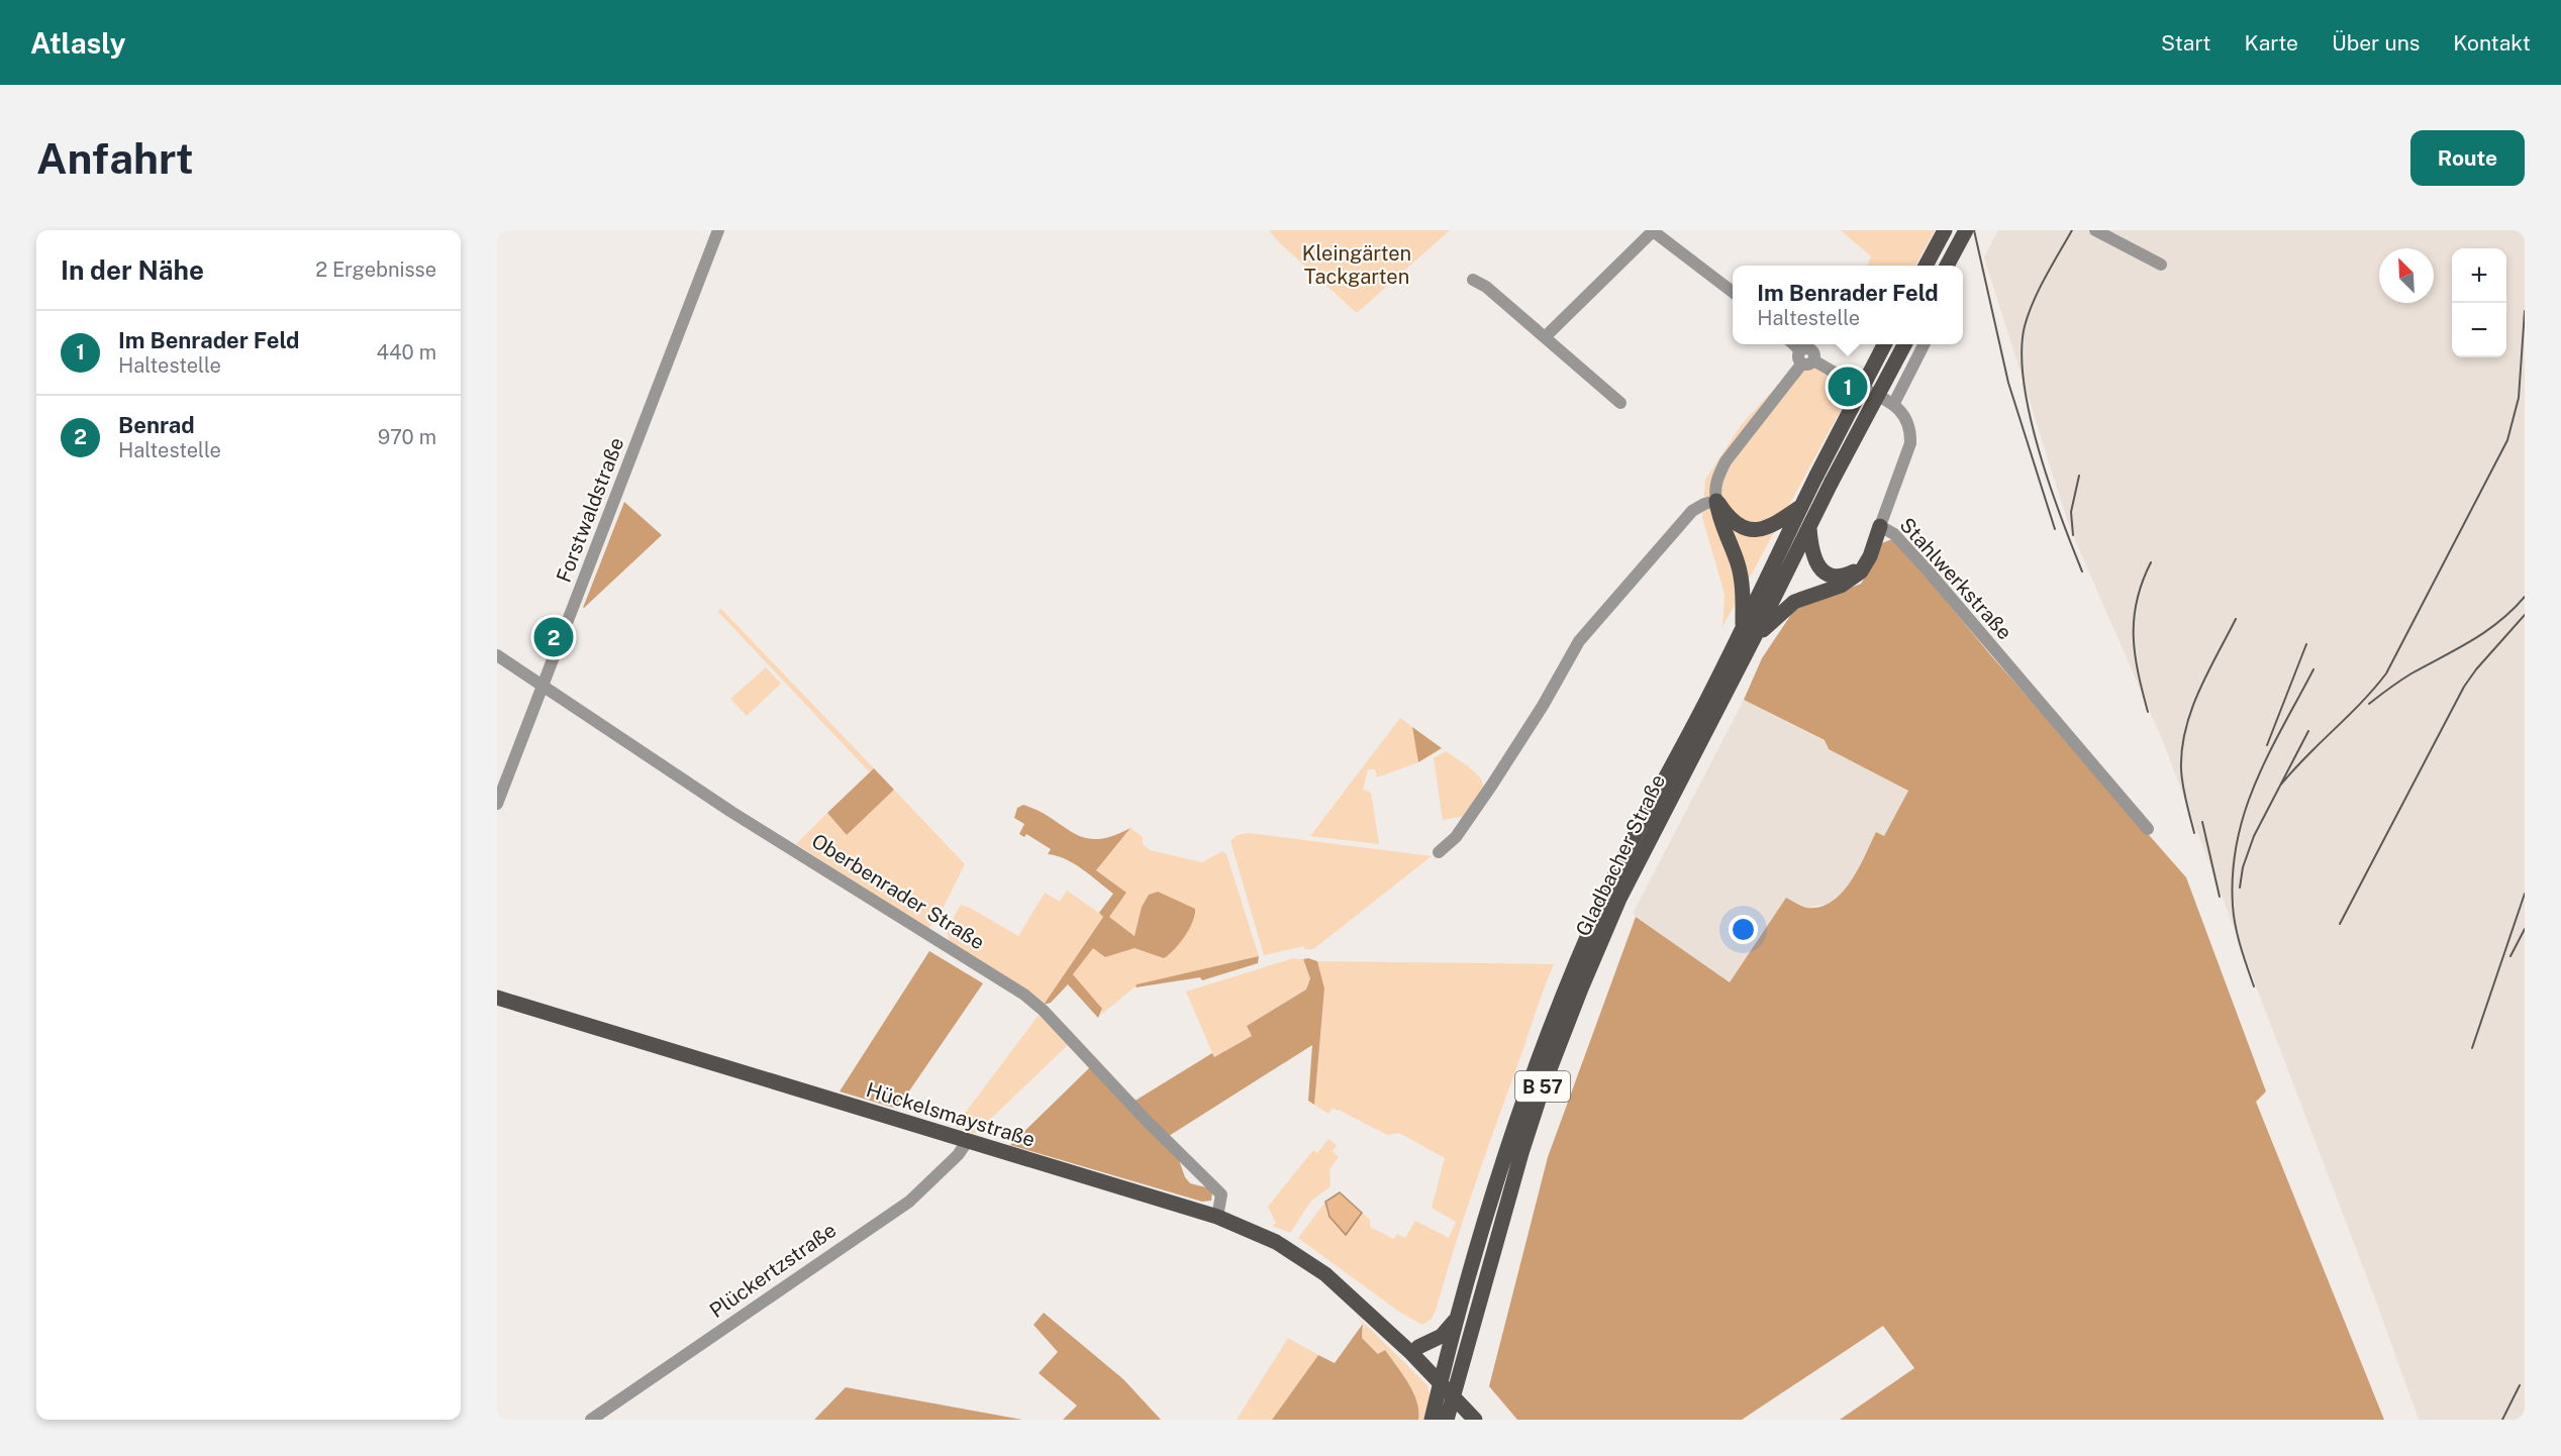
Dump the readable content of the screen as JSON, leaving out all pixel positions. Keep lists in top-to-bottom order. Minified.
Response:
{"streets":{"main road":["Gladbacher Straße","B 57","Hückelsmaystraße"],"street":["Forstwaldstraße","Stahlwerkstraße","Oberbenrader Straße","Plückertzstraße"]},"crossings":[["Forstwaldstraße","Oberbenrader Straße"],["Gladbacher Straße","Hückelsmaystraße"],["Oberbenrader Straße","Hückelsmaystraße"],["Hückelsmaystraße","Plückertzstraße"]],"parks":["Kleingärten Tackgarten"],"north":"top left","page":{"header":"Atlasly","nav":["Start","Karte","Über uns","Kontakt"],"buttons":"Route","title":"Anfahrt","heading":["In der Nähe","2 Ergebnisse"],"map_buttons":["+","−"],"popup":["Im Benrader Feld","Haltestelle"],"list":[{"mark":"1","name":"Im Benrader Feld","note":"Haltestelle","value":"440 m"},{"mark":"2","name":"Benrad","note":"Haltestelle","value":"970 m"}],"pins":["1","2"]}}
